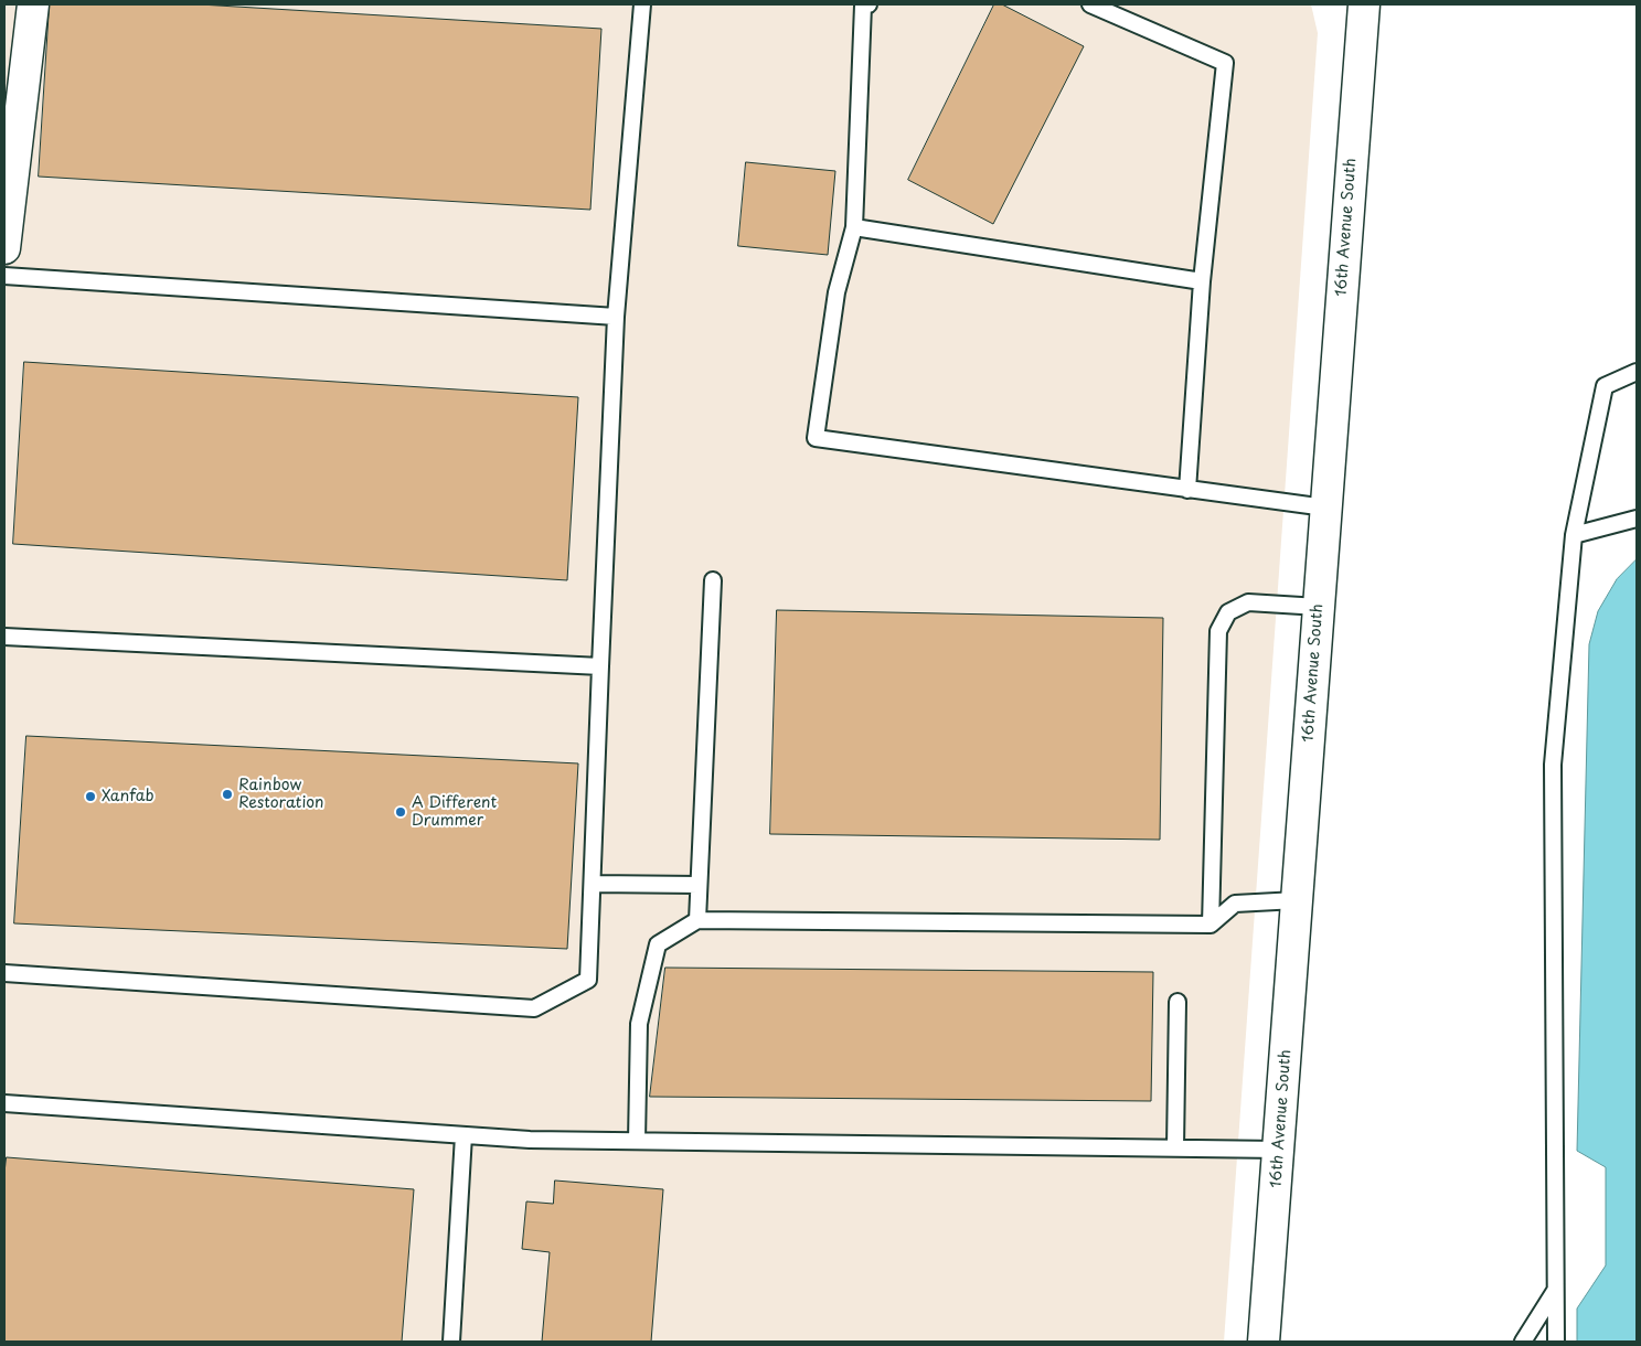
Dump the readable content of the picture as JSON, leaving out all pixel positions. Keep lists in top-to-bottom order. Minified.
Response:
{"streets":{"street":["16th Avenue South"]},"places":["Rainbow Restoration","Xanfab","A Different Drummer"]}
